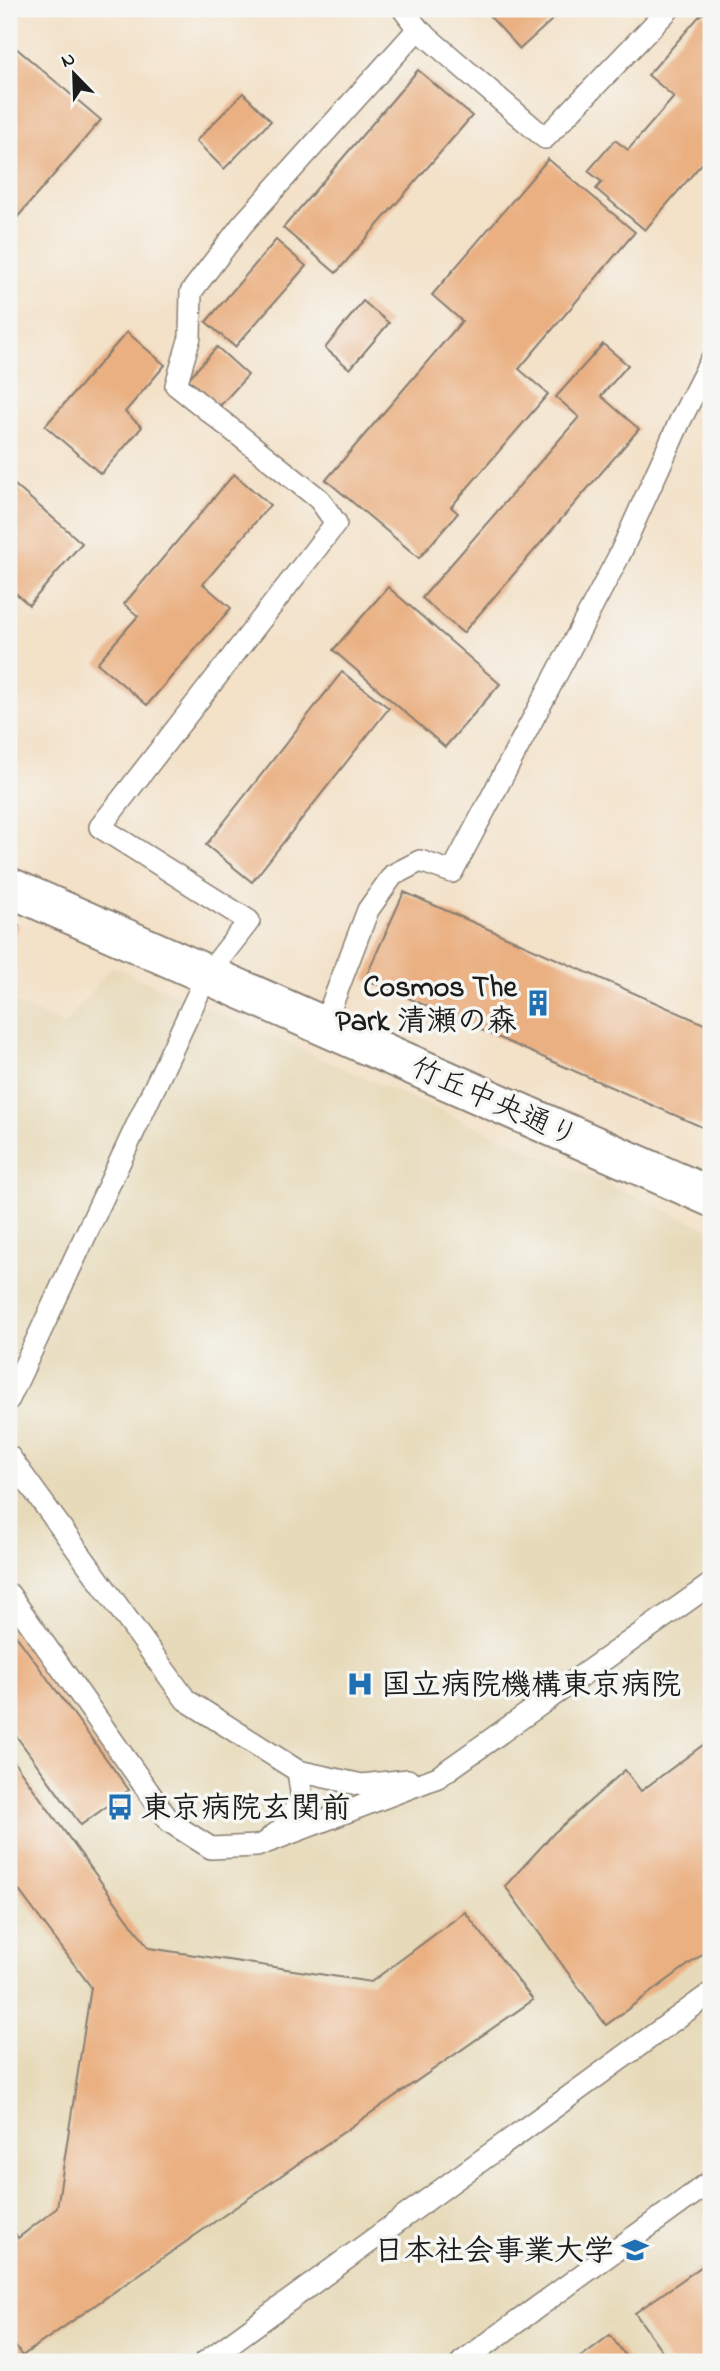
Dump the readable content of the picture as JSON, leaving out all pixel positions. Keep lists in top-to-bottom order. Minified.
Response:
{"streets":{"street":["竹丘中央通り"]},"places":{"building":["Cosmos The Park 清瀬の森"],"hospital":["国立病院機構東京病院"],"bus stop":["東京病院玄関前"],"school or university":["日本社会事業大学"]},"north":"top left"}
